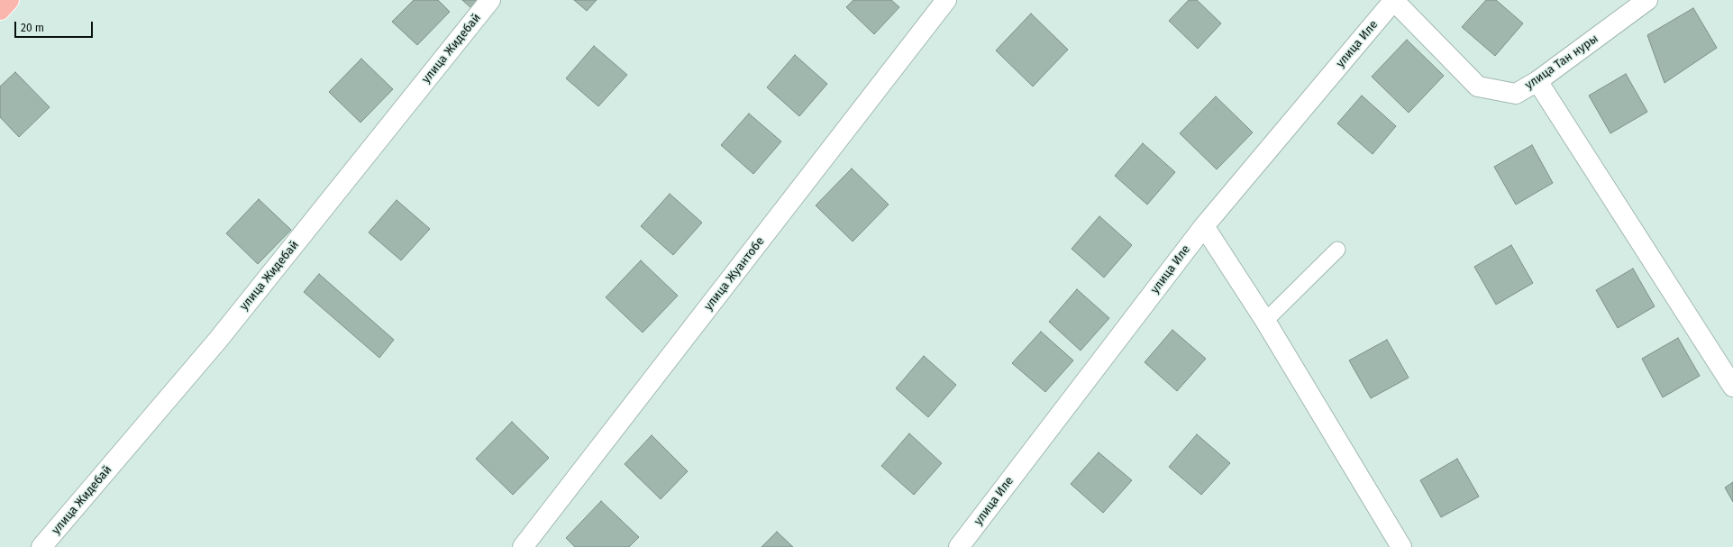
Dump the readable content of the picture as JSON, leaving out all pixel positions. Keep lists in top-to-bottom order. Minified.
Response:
{"streets":{"street":["улица Иле","улица Жидебай","улица Тан нуры","улица Жуантобе"]},"crossings":[["улица Иле","улица Тан нуры"]],"scale_bar":"20 m"}
